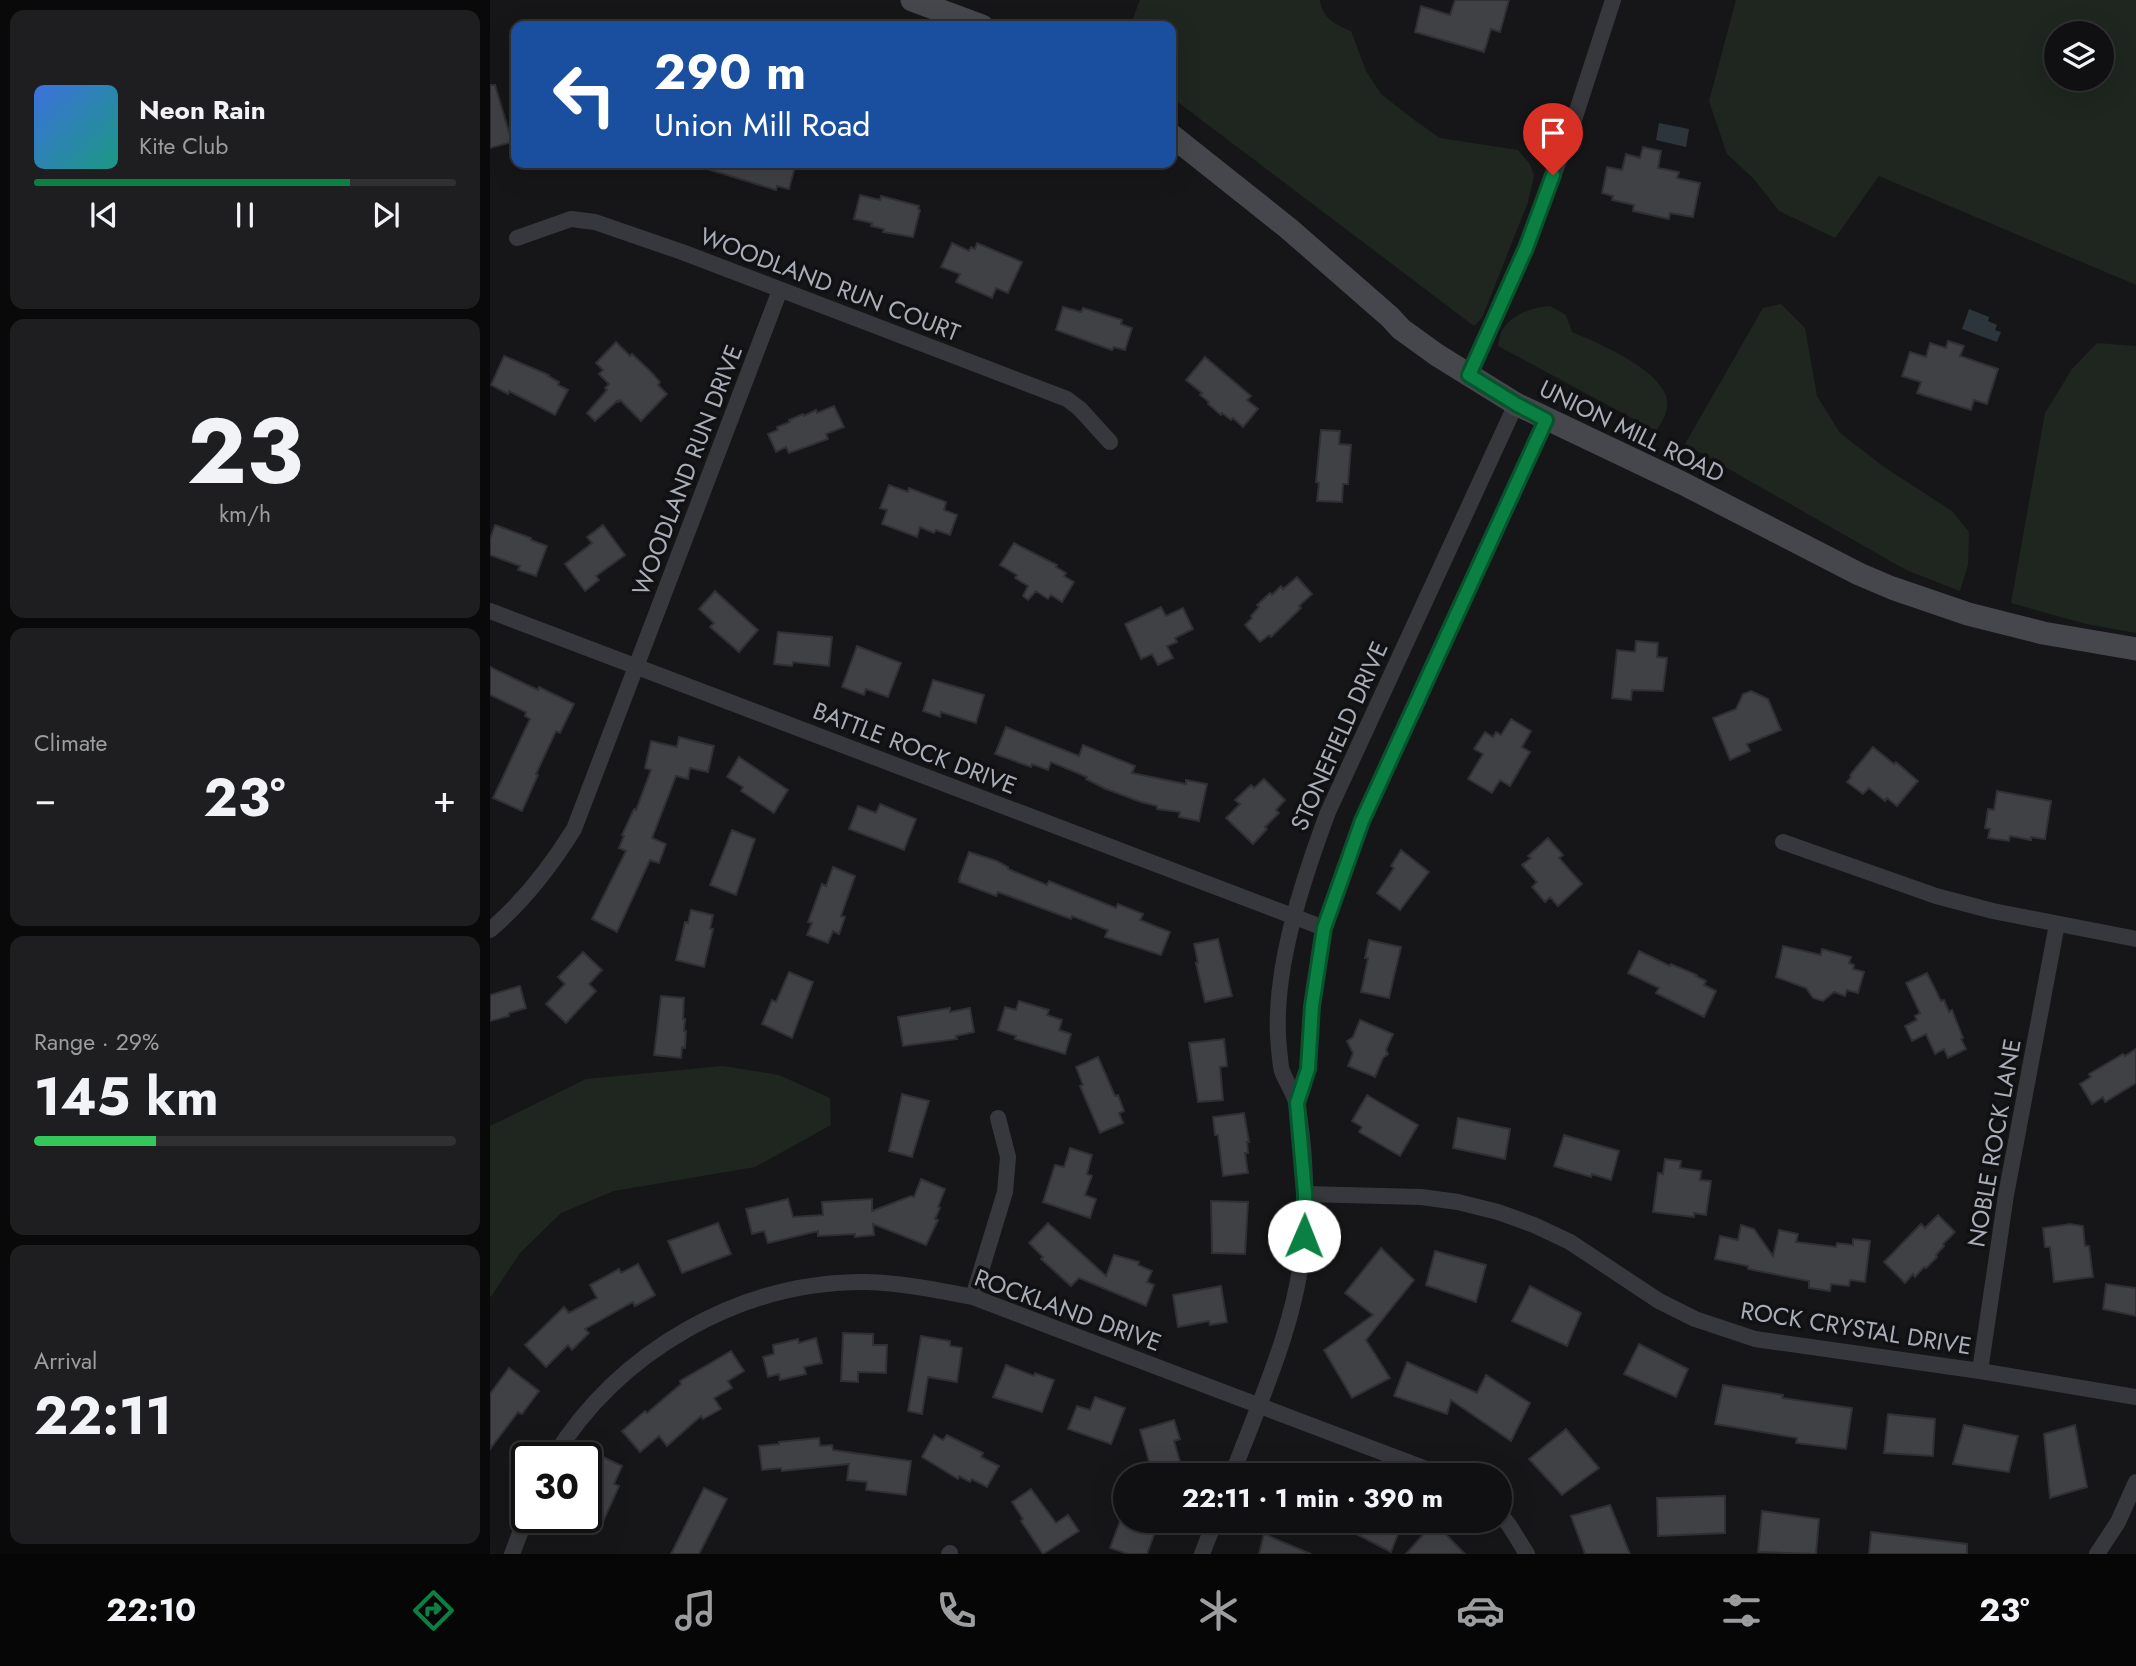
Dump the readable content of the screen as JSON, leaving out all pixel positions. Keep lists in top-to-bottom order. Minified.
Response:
{"streets":{"street":["WOODLAND RUN COURT","UNION MILL ROAD","WOODLAND RUN DRIVE","STONEFIELD DRIVE","BATTLE ROCK DRIVE","NOBLE ROCK LANE","ROCKLAND DRIVE","ROCK CRYSTAL DRIVE"]},"crossings":[["WOODLAND RUN COURT","WOODLAND RUN DRIVE"],["UNION MILL ROAD","STONEFIELD DRIVE"],["WOODLAND RUN DRIVE","BATTLE ROCK DRIVE"],["STONEFIELD DRIVE","BATTLE ROCK DRIVE"],["STONEFIELD DRIVE","ROCKLAND DRIVE"],["STONEFIELD DRIVE","ROCK CRYSTAL DRIVE"],["NOBLE ROCK LANE","ROCK CRYSTAL DRIVE"]],"page":{"turn":["290 m","Union Mill Road"],"song":["Neon Rain","Kite Club"],"tile":[["23","km/h"],"Climate",["Range · 29%","145 km"],["Arrival","22:11"]],"heat":["−","23°","+"],"limit":"30","trip":"22:11 · 1 min · 390 m","tabs":["22:10","23°"]}}
